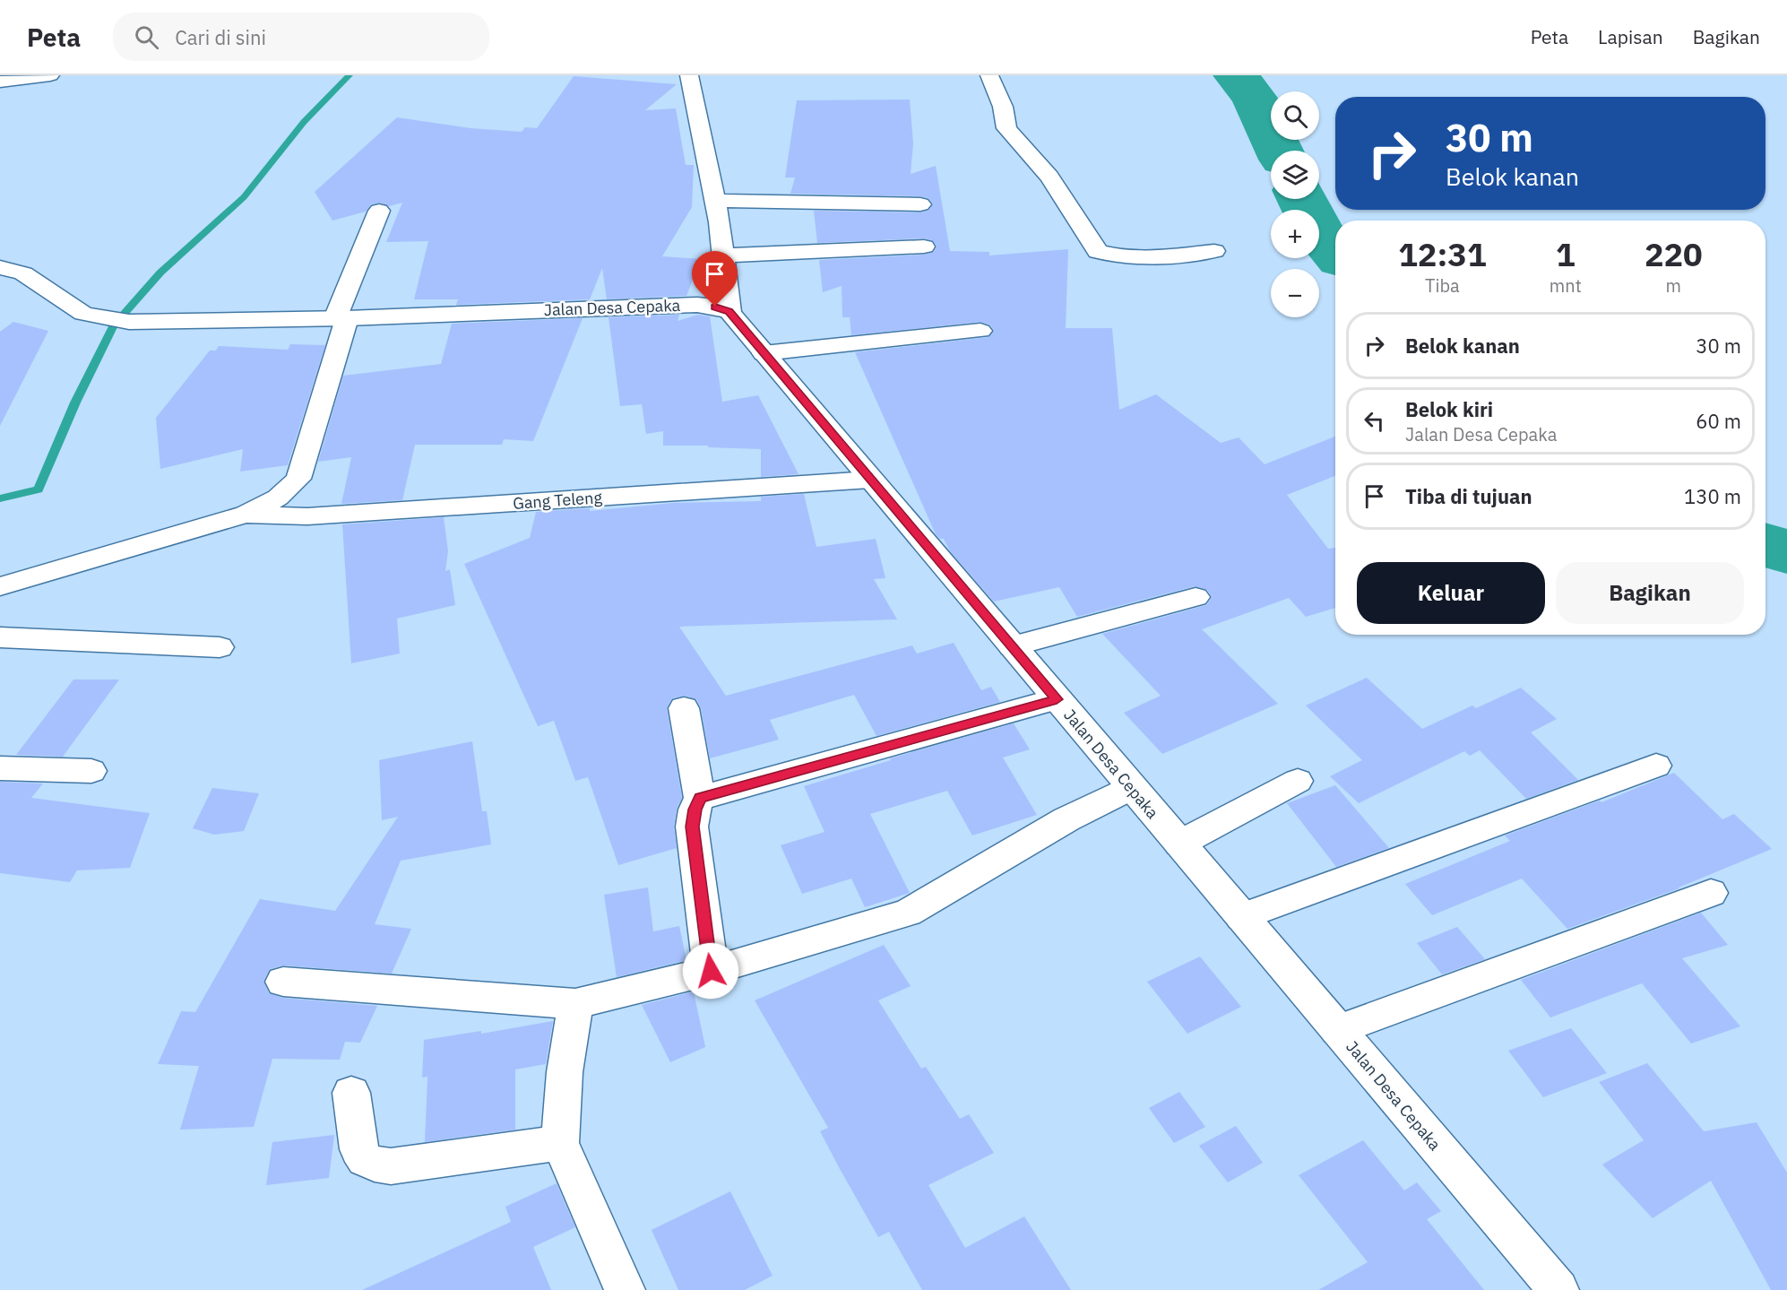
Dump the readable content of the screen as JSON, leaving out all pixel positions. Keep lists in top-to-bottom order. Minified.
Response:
{"streets":{"street":["Jalan Desa Cepaka","Gang Teleng"]},"crossings":[["Jalan Desa Cepaka","Gang Teleng"]],"page":{"header":"Peta","search":"Cari di sini","nav":["Peta","Lapisan","Bagikan"],"map_buttons":["+","−"],"turn":["30 m","Belok kanan"],"eta":["12:31","Tiba","1","mnt","220","m"],"list":[{"name":"Belok kanan","value":"30 m"},{"name":"Belok kiri","note":"Jalan Desa Cepaka","value":"60 m"},{"name":"Tiba di tujuan","value":"130 m"}],"buttons":["Keluar","Bagikan"]}}
